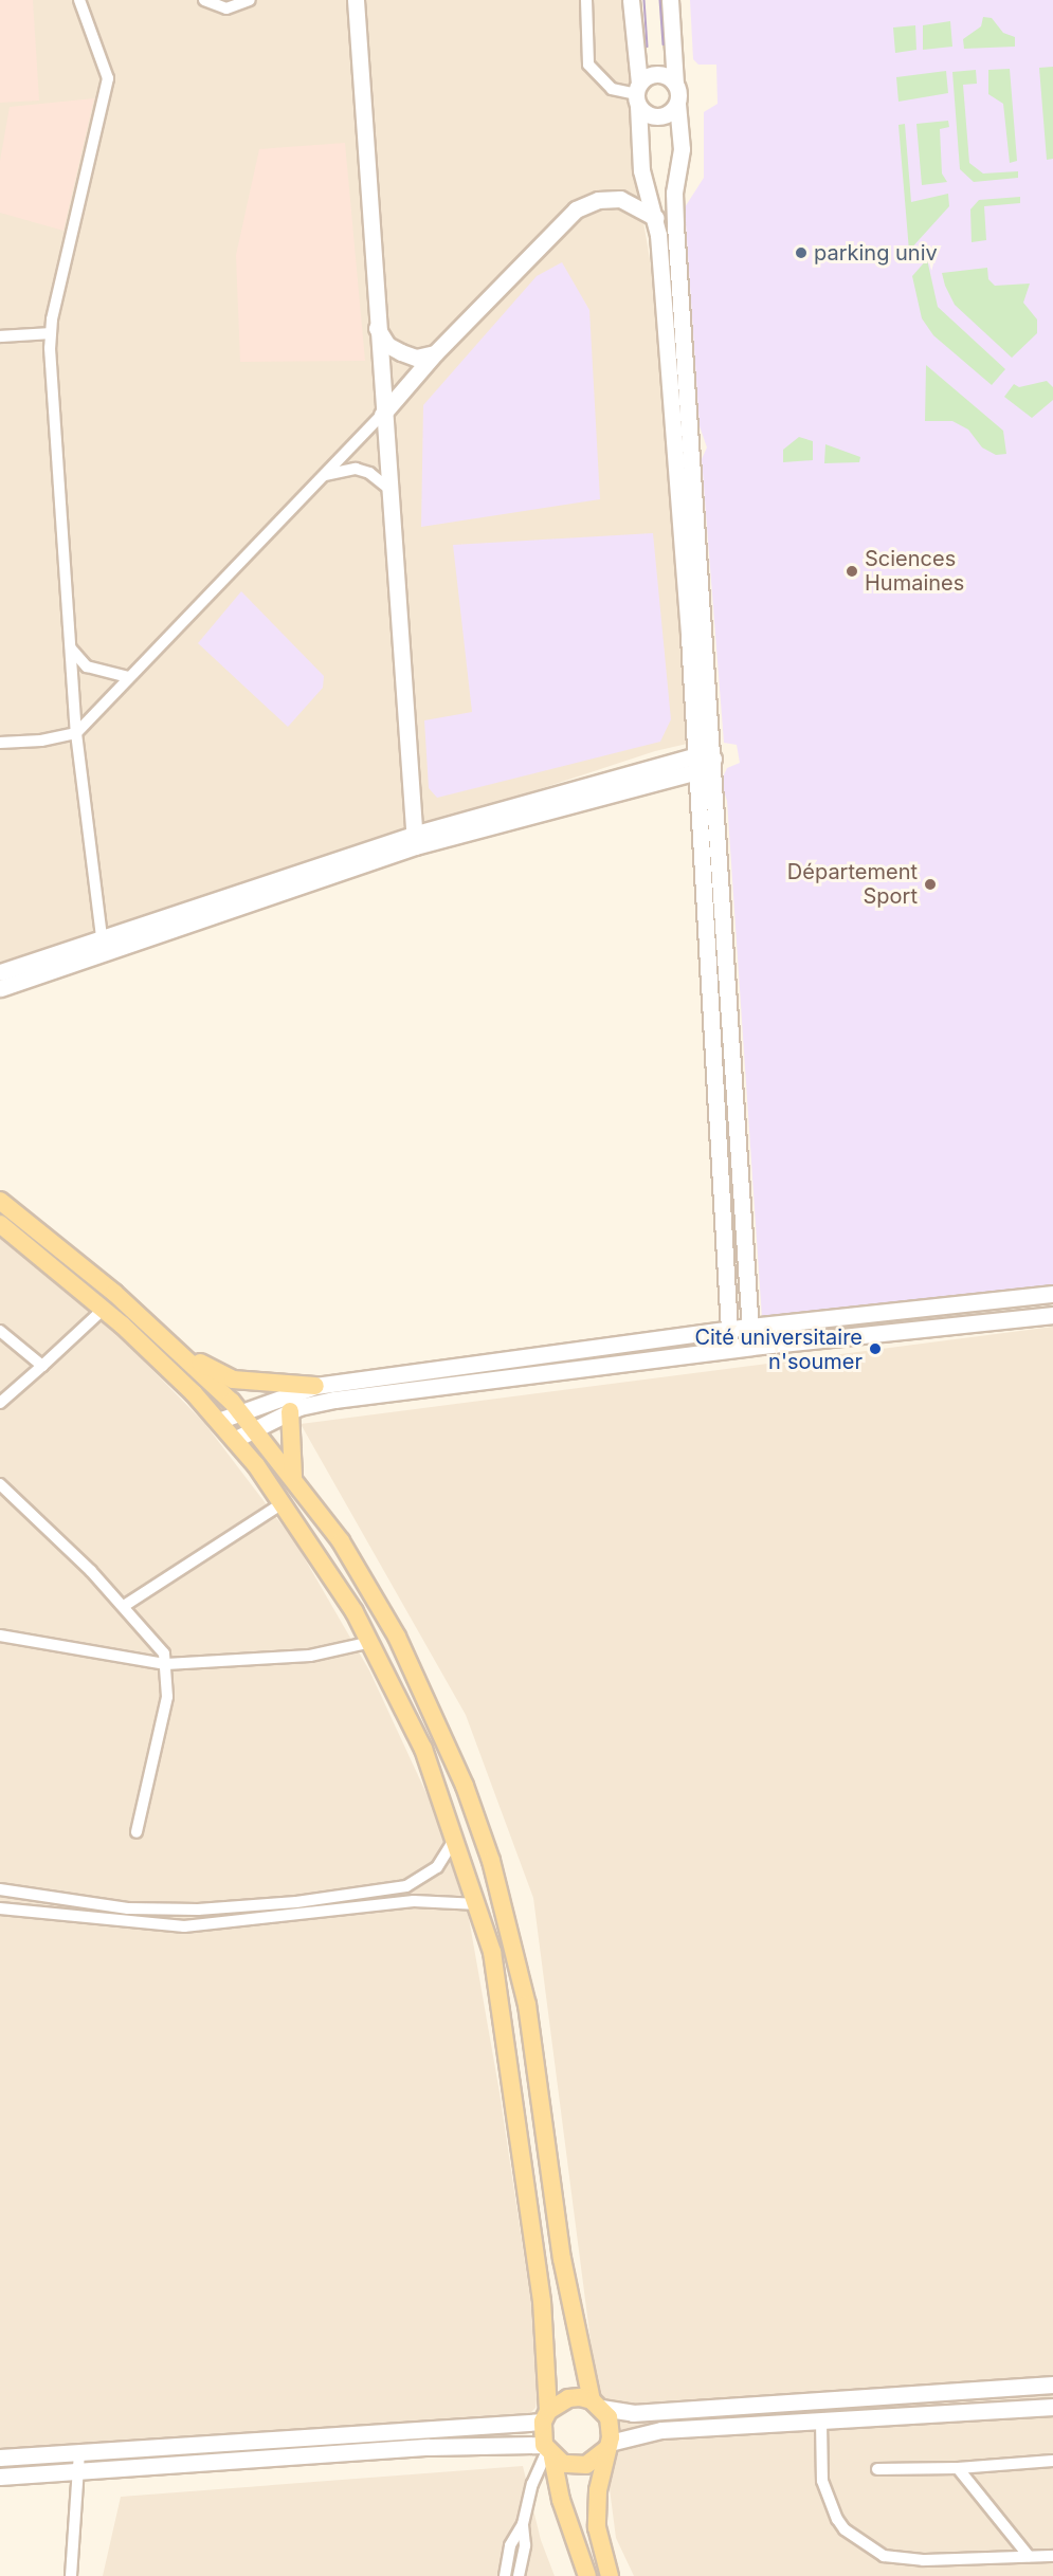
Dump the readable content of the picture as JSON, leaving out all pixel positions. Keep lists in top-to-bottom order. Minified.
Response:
{"places":["parking univ","Sciences Humaines","Département Sport","Cité universitaire n'soumer"]}
